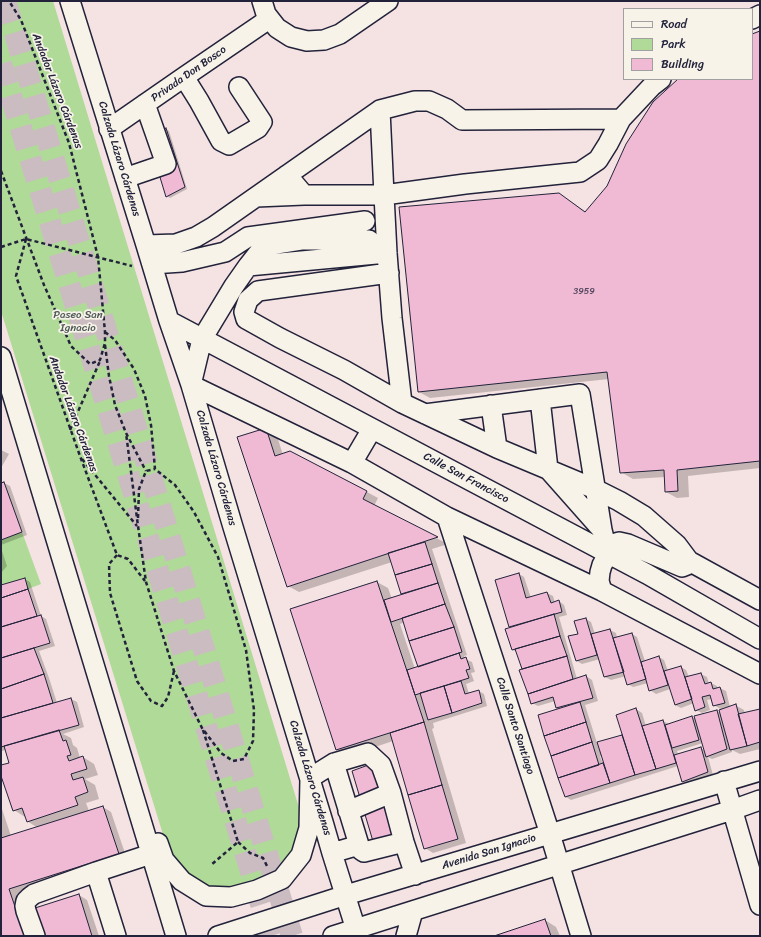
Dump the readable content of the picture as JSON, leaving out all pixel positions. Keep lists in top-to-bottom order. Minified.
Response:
{"streets":{"street":["Privada Don Bosco","Calzada Lázaro Cárdenas","Calle San Francisco","Calle Santo Santiago","Avenida San Ignacio"],"path":["Andador Lázaro Cárdenas"]},"crossings":[["Privada Don Bosco","Calzada Lázaro Cárdenas"],["Calzada Lázaro Cárdenas","Calle San Francisco"],["Calzada Lázaro Cárdenas","Avenida San Ignacio"],["Calle Santo Santiago","Avenida San Ignacio"]],"parks":["Paseo San Ignacio"],"house_numbers":["3959"],"legend":["Road","Park","Building"]}
